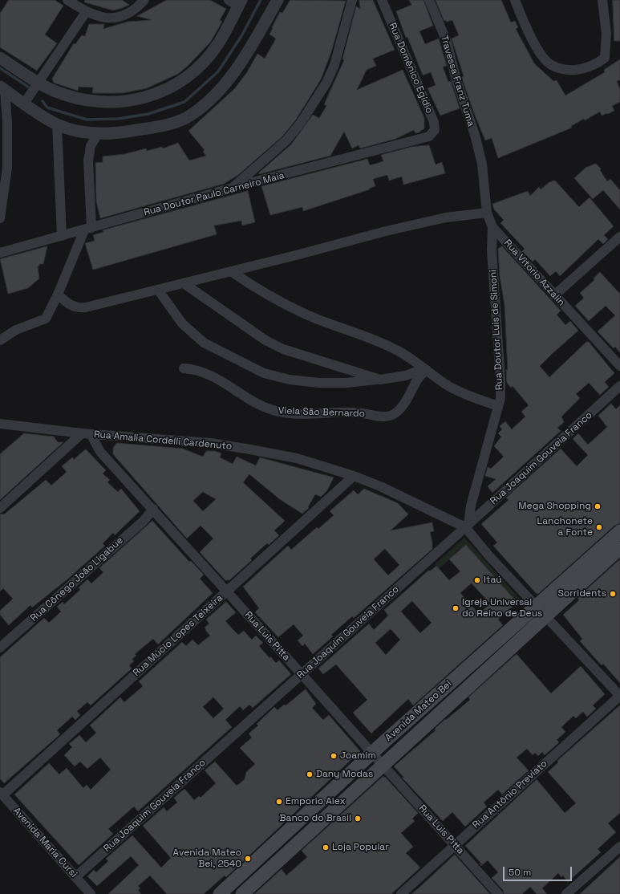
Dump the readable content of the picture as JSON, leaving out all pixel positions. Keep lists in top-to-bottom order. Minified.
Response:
{"streets":{"main road":["Avenida Mateo Bei"],"street":["Rua Domênico Egídio","Travessa Franz Tuma","Rua Doutor Paulo Carneiro Maia","Rua Vitorio Azzalin","Rua Doutor Luis de Simoni","Viela São Bernardo","Rua Amalia Cordelli Cardenuto","Rua Joaquim Gouveia Franco","Rua Cônego João Ligabue","Rua Múcio Lopes Teixeira","Rua Luis Pitta","Rua Antônio Previato","Avenida Maria Cursi"]},"crossings":[["Rua Domênico Egídio","Rua Doutor Paulo Carneiro Maia"],["Travessa Franz Tuma","Rua Vitorio Azzalin"],["Rua Vitorio Azzalin","Rua Doutor Luis de Simoni"],["Rua Doutor Luis de Simoni","Rua Amalia Cordelli Cardenuto"],["Rua Doutor Luis de Simoni","Rua Joaquim Gouveia Franco"],["Rua Amalia Cordelli Cardenuto","Rua Joaquim Gouveia Franco"],["Rua Amalia Cordelli Cardenuto","Rua Múcio Lopes Teixeira"],["Rua Amalia Cordelli Cardenuto","Rua Luis Pitta"],["Rua Joaquim Gouveia Franco","Rua Luis Pitta"],["Rua Joaquim Gouveia Franco","Avenida Maria Cursi"],["Rua Cônego João Ligabue","Rua Luis Pitta"],["Rua Múcio Lopes Teixeira","Rua Luis Pitta"],["Rua Múcio Lopes Teixeira","Avenida Maria Cursi"],["Rua Luis Pitta","Avenida Mateo Bei"],["Rua Luis Pitta","Rua Antônio Previato"]],"places":["Mega Shopping","Lanchonete a Fonte","Itaú","Sorridents","Igreja Universal do Reino de Deus","Joamim","Dany Modas","Emporio Alex","Banco do Brasil","Loja Popular","Avenida Mateo Bei, 2540"],"scale_bar":"50 m"}
